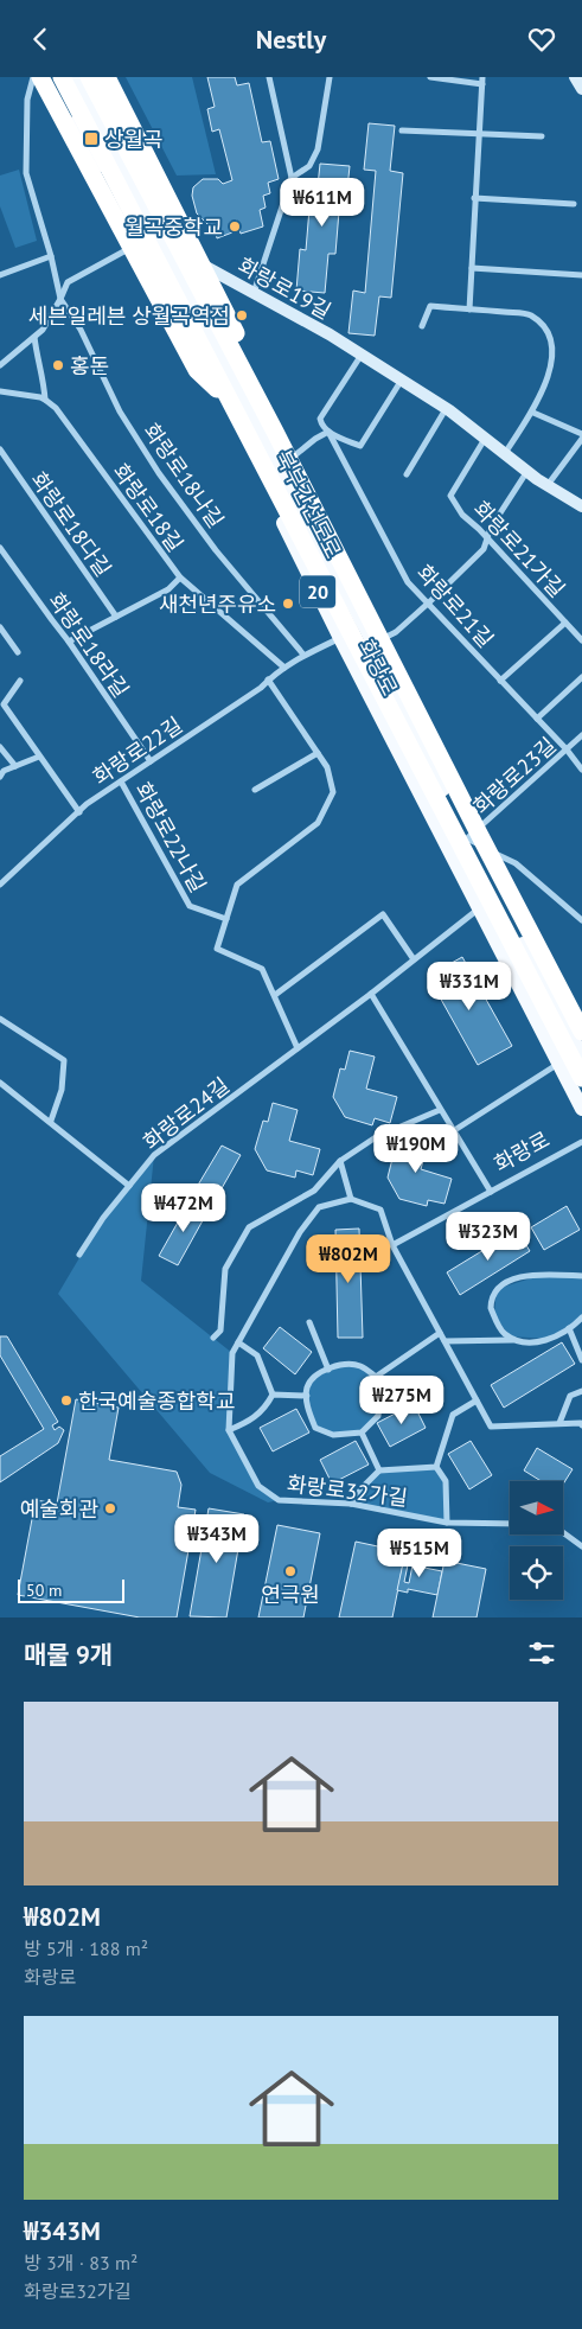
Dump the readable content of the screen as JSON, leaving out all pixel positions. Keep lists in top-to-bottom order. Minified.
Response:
{"streets":{"highway":["북부간선도로"],"main road":["20","화랑로"],"street":["화랑로19길","화랑로18나길","화랑로18길","화랑로18다길","화랑로21가길","화랑로21길","화랑로18라길","화랑로22길","화랑로23길","화랑로22나길","화랑로24길","화랑로32가길"]},"crossings":[["화랑로19길","화랑로21가길"],["화랑로19길","화랑로"],["화랑로18나길","화랑로22길"],["화랑로18길","화랑로22길"],["화랑로21가길","화랑로21길"],["화랑로21가길","화랑로"],["화랑로21길","화랑로"],["화랑로21길","화랑로23길"],["화랑로18라길","화랑로22길"],["화랑로","화랑로22길"],["화랑로","화랑로23길"],["화랑로","화랑로24길"],["화랑로22길","화랑로22나길"]],"places":{"transit":["상월곡"],"other":["월곡중학교","세븐일레븐 상월곡역점","홍돈","새천년주유소","한국예술종합학교","예술회관","연극원"]},"scale_bar":"50 m","north":"right","page":{"header":"Nestly","price":["₩611M","₩331M","₩190M","₩472M","₩323M","₩802M","₩275M","₩343M","₩515M"],"scale":"50 m","heading":"매물 9개","list":[{"name":"₩802M","note":"방 5개 · 188 m² · 화랑로"},{"name":"₩343M","note":"방 3개 · 83 m² · 화랑로32가길"}]}}
